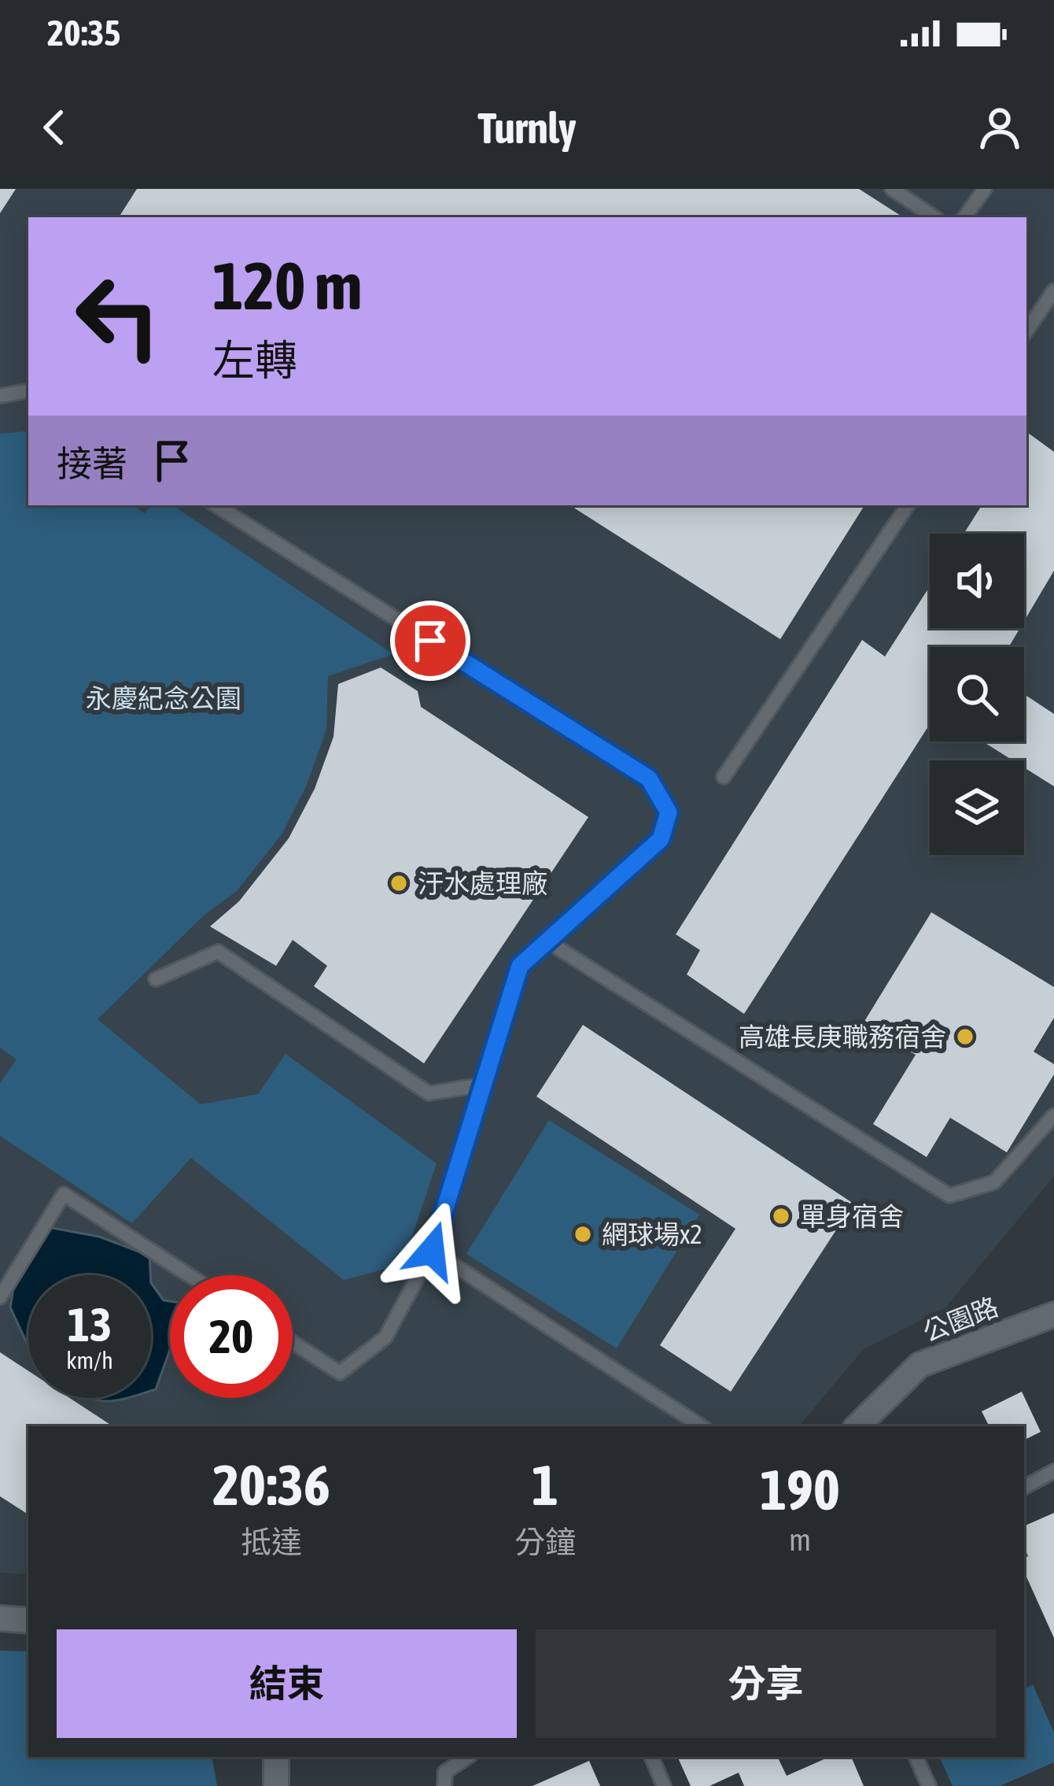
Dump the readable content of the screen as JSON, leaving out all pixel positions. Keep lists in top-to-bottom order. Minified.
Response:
{"streets":{"street":["公園路"]},"parks":["永慶紀念公園"],"places":["汙水處理廠","高雄長庚職務宿舍","單身宿舍","網球場x2"],"page":{"status":"20:35","header":"Turnly","turn":["120 m","左轉"],"then":"接著","speed":"13 km/h","limit":"20","eta":["20:36","抵達","1","分鐘","190","m"],"buttons":["結束","分享"]}}
